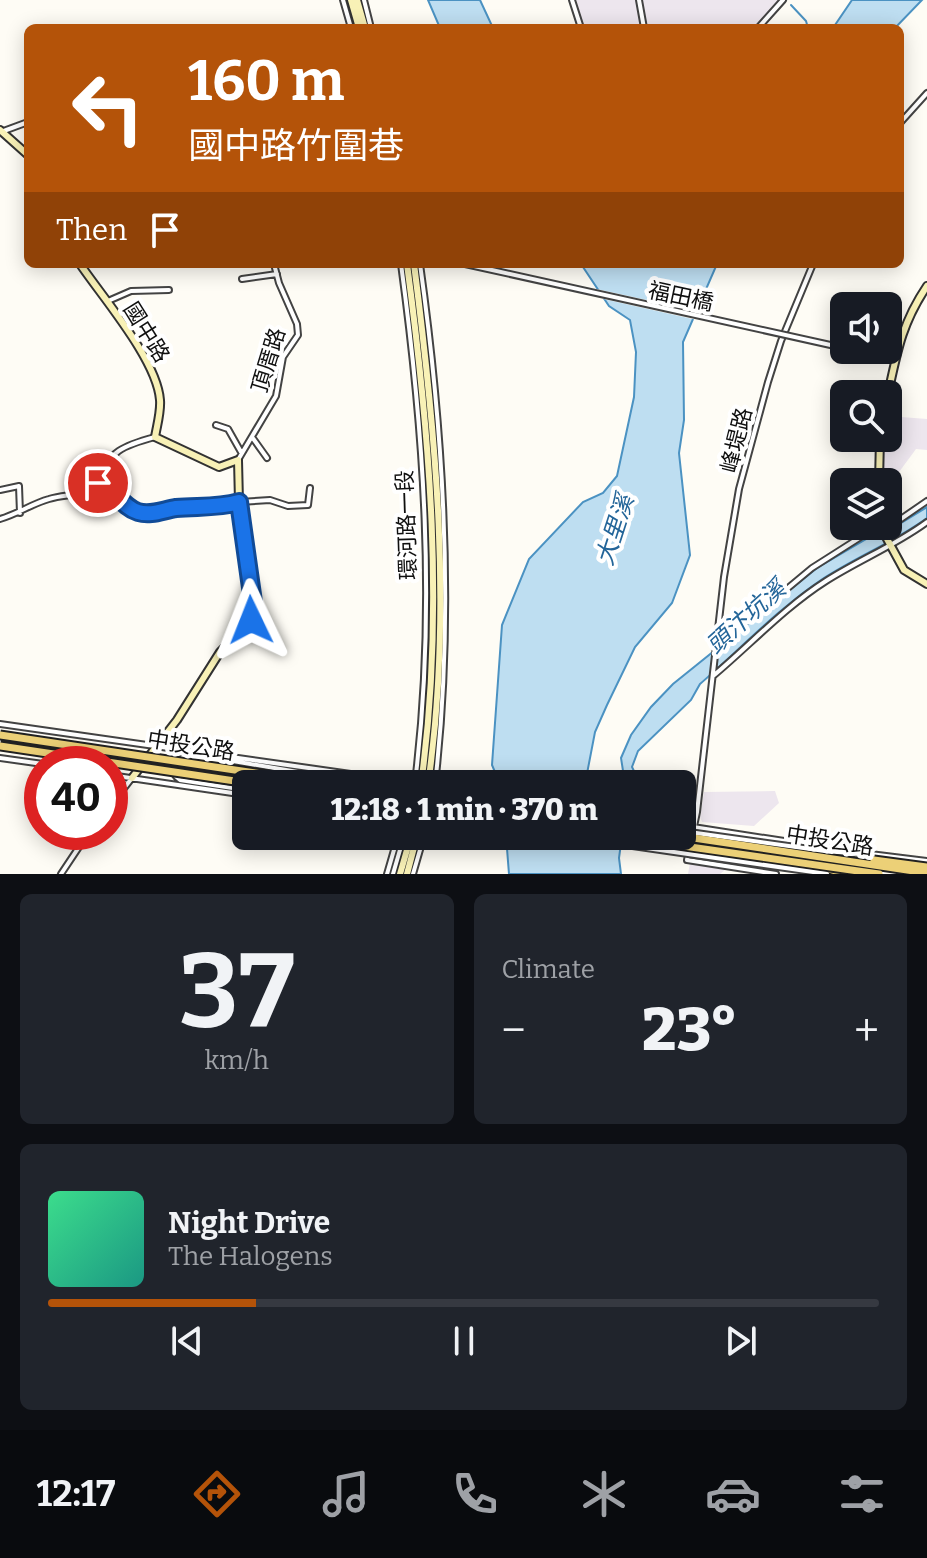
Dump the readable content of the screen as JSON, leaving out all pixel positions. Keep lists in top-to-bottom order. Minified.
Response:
{"streets":{"main road":["中投公路"],"street":["福田橋","國中路","頂厝路","峰堤路","環河路一段"]},"water":["大里溪","頭汴坑溪"],"page":{"turn":["160 m","國中路竹圍巷"],"then":"Then","limit":"40","trip":"12:18 · 1 min · 370 m","tile":[["37","km/h"],"Climate"],"heat":["−","23°","+"],"song":["Night Drive","The Halogens"],"tabs":"12:17"}}
